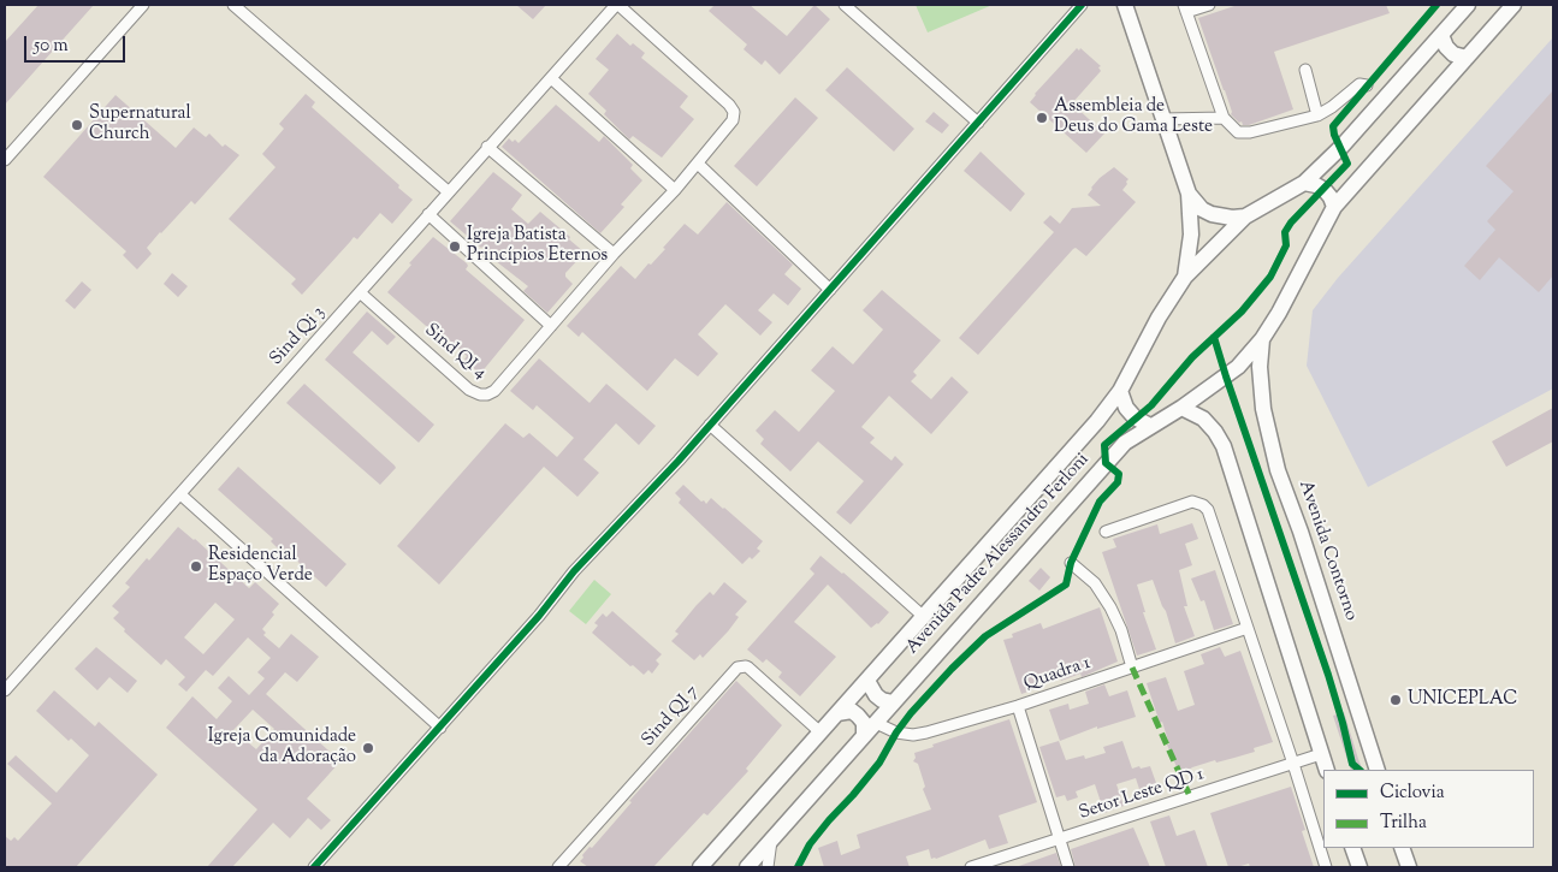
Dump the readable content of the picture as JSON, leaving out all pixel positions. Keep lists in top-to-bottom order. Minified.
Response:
{"streets":{"main road":["Avenida Contorno","Avenida Padre Alessandro Ferloni"],"street":["Sind Qi 3","Sind QI 4","Quadra 1","Sind QI 7","Setor Leste QD 1"]},"crossings":[["Sind Qi 3","Sind QI 4"],["Avenida Contorno","Avenida Padre Alessandro Ferloni"],["Avenida Padre Alessandro Ferloni","Quadra 1"],["Avenida Padre Alessandro Ferloni","Sind QI 7"]],"places":["Assembleia de Deus do Gama Leste","Supernatural Church","Igreja Batista Princípios Eternos","Residencial Espaço Verde","UNICEPLAC","Igreja Comunidade da Adoração"],"legend":["Ciclovia","Trilha"],"scale_bar":"50 m"}
